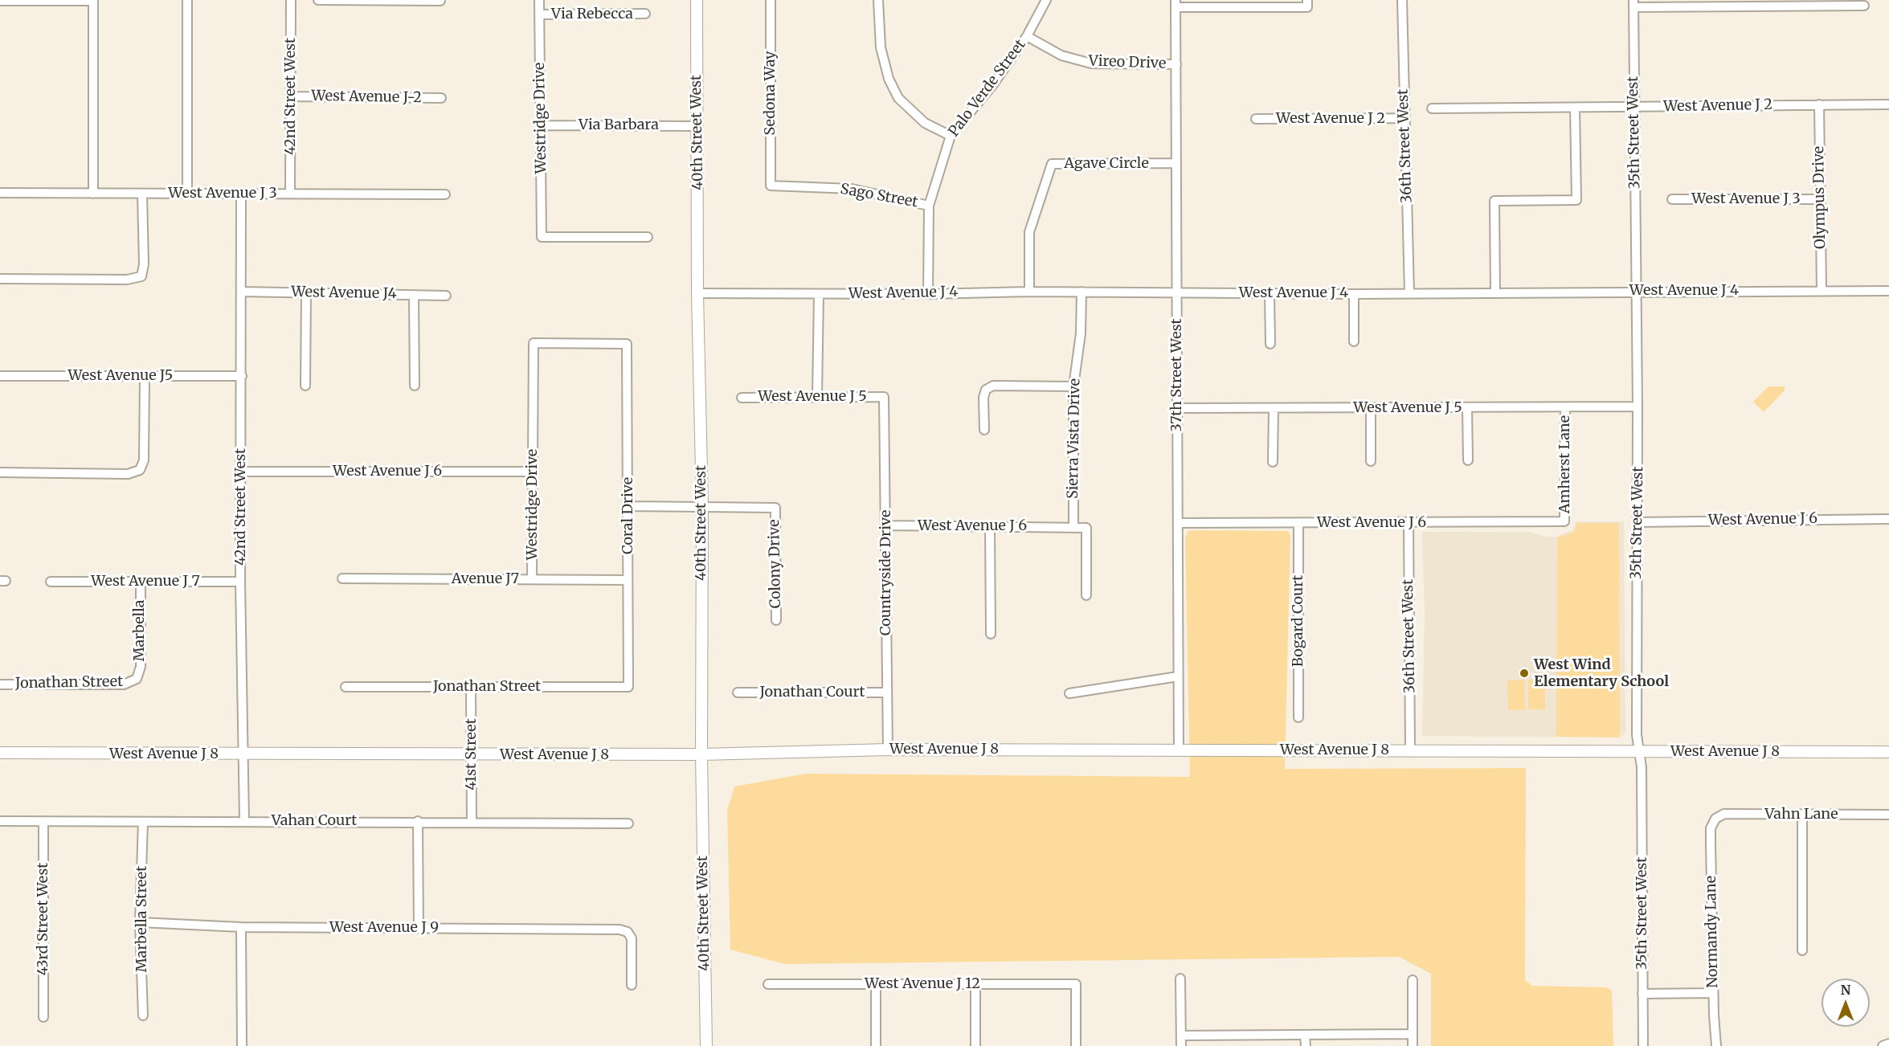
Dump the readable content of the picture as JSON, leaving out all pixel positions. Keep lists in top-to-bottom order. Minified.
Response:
{"streets":{"street":["Via Rebecca","Vireo Drive","Palo Verde Street","Sedona Way","42nd Street West","West Avenue J-2","West Avenue J 2","Westridge Drive","Via Barbara","40th Street West","35th Street West","36th Street West","Agave Circle","West Avenue J 3","Sago Street","Olympus Drive","West Avenue J 4","West Avenue J4","37th Street West","West Avenue J5","West Avenue J 5","Sierra Vista Drive","Amherst Lane","West Avenue J 6","Coral Drive","Colony Drive","Countryside Drive","Avenue J7","West Avenue J 7","Bogard Court","Marbella","Jonathan Street","Jonathan Court","West Avenue J 8","41st Street","Vahn Lane","Vahan Court","43rd Street West","Marbella Street","West Avenue J 9","Normandy Lane","West Avenue J 12"]},"crossings":[["Via Rebecca","Westridge Drive"],["Vireo Drive","Palo Verde Street"],["Vireo Drive","37th Street West"],["Palo Verde Street","Sago Street"],["Palo Verde Street","West Avenue J 4"],["Sedona Way","Sago Street"],["42nd Street West","West Avenue J-2"],["42nd Street West","West Avenue J 3"],["42nd Street West","West Avenue J4"],["42nd Street West","West Avenue J5"],["42nd Street West","West Avenue J 6"],["42nd Street West","West Avenue J 7"],["42nd Street West","West Avenue J 8"],["42nd Street West","Vahan Court"],["West Avenue J 2","35th Street West"],["West Avenue J 2","36th Street West"],["West Avenue J 2","Olympus Drive"],["Westridge Drive","Via Barbara"],["Westridge Drive","West Avenue J 6"],["Westridge Drive","Coral Drive"],["Westridge Drive","Avenue J7"],["Via Barbara","40th Street West"],["40th Street West","West Avenue J 4"],["40th Street West","Colony Drive"],["40th Street West","West Avenue J 8"],["35th Street West","West Avenue J 4"],["35th Street West","West Avenue J 5"],["35th Street West","West Avenue J 6"],["35th Street West","West Avenue J 8"],["36th Street West","West Avenue J 4"],["36th Street West","West Avenue J 6"],["36th Street West","West Avenue J 8"],["Agave Circle","West Avenue J 4"],["Agave Circle","37th Street West"],["West Avenue J 3","Olympus Drive"],["Olympus Drive","West Avenue J 4"],["West Avenue J 4","37th Street West"],["West Avenue J 4","Sierra Vista Drive"],["37th Street West","West Avenue J 5"],["37th Street West","West Avenue J 6"],["37th Street West","West Avenue J 8"],["West Avenue J 5","Amherst Lane"],["West Avenue J 5","Countryside Drive"],["Sierra Vista Drive","West Avenue J 6"],["Amherst Lane","West Avenue J 6"],["West Avenue J 6","Countryside Drive"],["West Avenue J 6","Bogard Court"],["Coral Drive","Avenue J7"],["Coral Drive","Jonathan Street"],["Countryside Drive","Jonathan Court"],["Countryside Drive","West Avenue J 8"],["West Avenue J 7","Marbella"],["Marbella","Jonathan Street"],["Jonathan Street","41st Street"],["West Avenue J 8","41st Street"],["41st Street","Vahan Court"],["Vahn Lane","Normandy Lane"],["Vahan Court","43rd Street West"],["Vahan Court","Marbella Street"],["Marbella Street","West Avenue J 9"]],"places":["West Wind Elementary School"],"north":"top"}
